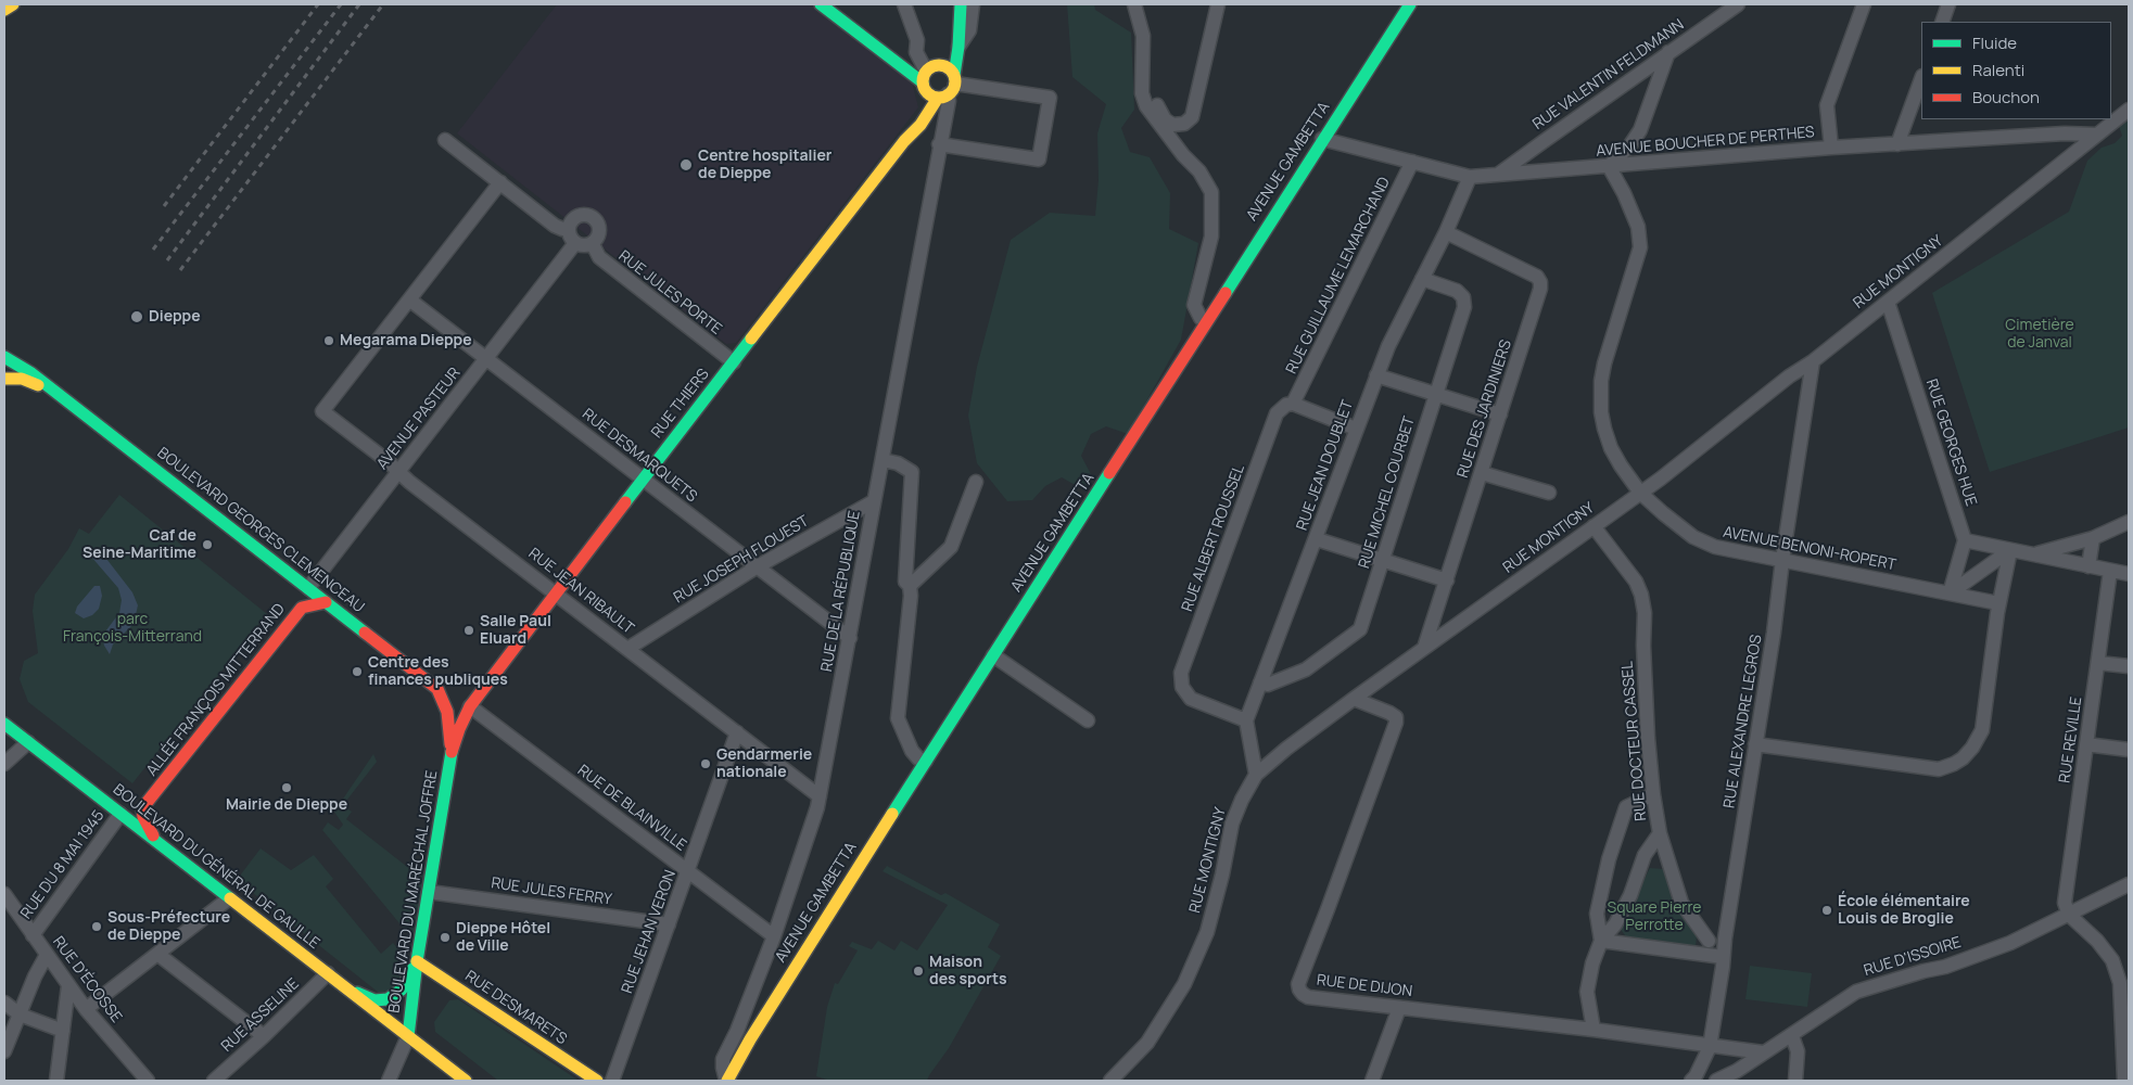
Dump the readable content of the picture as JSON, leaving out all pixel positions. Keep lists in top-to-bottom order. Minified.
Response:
{"streets":{"main road":["AVENUE GAMBETTA","RUE THIERS","BOULEVARD GEORGES CLEMENCEAU","ALLÉE FRANÇOIS MITTERRAND","BOULEVARD DU GÉNÉRAL DE GAULLE","BOULEVARD DU MARÉCHAL JOFFRE","RUE DESMARETS"],"street":["RUE VALENTIN FELDMANN","AVENUE BOUCHER DE PERTHES","RUE MONTIGNY","RUE GUILLAUME LEMARCHAND","RUE JULES PORTE","RUE DES JARDINIERS","AVENUE PASTEUR","RUE GEORGES HUE","RUE DESMARQUETS","RUE JEAN DOUBLET","RUE MICHEL COURBET","RUE ALBERT ROUSSEL","AVENUE BENONI-ROPERT","RUE JOSEPH FLOUEST","RUE JEAN RIBAULT","RUE DE LA RÉPUBLIQUE","RUE ALEXANDRE LEGROS","RUE REVILLE","RUE DOCTEUR CASSEL","RUE DE BLAINVILLE","RUE DU 8 MAI 1945","RUE JULES FERRY","RUE JEHAN VERON","RUE D'ISSOIRE","RUE D'ÉCOSSE","RUE DE DIJON","RUE ASSELINE"]},"crossings":[["RUE VALENTIN FELDMANN","AVENUE BOUCHER DE PERTHES"],["AVENUE BOUCHER DE PERTHES","AVENUE GAMBETTA"],["AVENUE BOUCHER DE PERTHES","RUE MONTIGNY"],["AVENUE BOUCHER DE PERTHES","RUE GUILLAUME LEMARCHAND"],["AVENUE BOUCHER DE PERTHES","RUE JEAN DOUBLET"],["AVENUE BOUCHER DE PERTHES","AVENUE BENONI-ROPERT"],["AVENUE GAMBETTA","RUE DE LA RÉPUBLIQUE"],["RUE MONTIGNY","RUE DES JARDINIERS"],["RUE MONTIGNY","RUE GEORGES HUE"],["RUE MONTIGNY","AVENUE BENONI-ROPERT"],["RUE MONTIGNY","RUE ALEXANDRE LEGROS"],["RUE MONTIGNY","RUE DOCTEUR CASSEL"],["RUE MONTIGNY","RUE DE DIJON"],["RUE GUILLAUME LEMARCHAND","RUE ALBERT ROUSSEL"],["RUE JULES PORTE","RUE THIERS"],["RUE JULES PORTE","AVENUE PASTEUR"],["RUE THIERS","RUE DESMARQUETS"],["RUE THIERS","BOULEVARD GEORGES CLEMENCEAU"],["RUE THIERS","RUE JEAN RIBAULT"],["RUE THIERS","RUE DE LA RÉPUBLIQUE"],["RUE THIERS","RUE DE BLAINVILLE"],["RUE THIERS","BOULEVARD DU MARÉCHAL JOFFRE"],["RUE DES JARDINIERS","RUE JEAN DOUBLET"],["AVENUE PASTEUR","RUE DESMARQUETS"],["AVENUE PASTEUR","BOULEVARD GEORGES CLEMENCEAU"],["AVENUE PASTEUR","RUE JEAN RIBAULT"],["RUE DESMARQUETS","RUE JOSEPH FLOUEST"],["RUE DESMARQUETS","RUE JEAN RIBAULT"],["RUE DESMARQUETS","RUE DE LA RÉPUBLIQUE"],["RUE JEAN DOUBLET","RUE MICHEL COURBET"],["RUE JEAN DOUBLET","RUE ALBERT ROUSSEL"],["BOULEVARD GEORGES CLEMENCEAU","ALLÉE FRANÇOIS MITTERRAND"],["BOULEVARD GEORGES CLEMENCEAU","RUE DE BLAINVILLE"],["BOULEVARD GEORGES CLEMENCEAU","BOULEVARD DU MARÉCHAL JOFFRE"],["AVENUE BENONI-ROPERT","RUE ALEXANDRE LEGROS"],["RUE JOSEPH FLOUEST","RUE JEAN RIBAULT"],["RUE JOSEPH FLOUEST","RUE DE LA RÉPUBLIQUE"],["RUE JEAN RIBAULT","RUE DE LA RÉPUBLIQUE"],["RUE JEAN RIBAULT","RUE JEHAN VERON"],["RUE DE LA RÉPUBLIQUE","RUE DE BLAINVILLE"],["ALLÉE FRANÇOIS MITTERRAND","BOULEVARD DU GÉNÉRAL DE GAULLE"],["RUE ALEXANDRE LEGROS","RUE DE DIJON"],["RUE REVILLE","RUE D'ISSOIRE"],["RUE DE BLAINVILLE","BOULEVARD DU MARÉCHAL JOFFRE"],["RUE DE BLAINVILLE","RUE JEHAN VERON"],["RUE DU 8 MAI 1945","BOULEVARD DU GÉNÉRAL DE GAULLE"],["RUE DU 8 MAI 1945","RUE D'ÉCOSSE"],["BOULEVARD DU GÉNÉRAL DE GAULLE","BOULEVARD DU MARÉCHAL JOFFRE"],["BOULEVARD DU GÉNÉRAL DE GAULLE","RUE ASSELINE"],["BOULEVARD DU MARÉCHAL JOFFRE","RUE JULES FERRY"],["BOULEVARD DU MARÉCHAL JOFFRE","RUE DESMARETS"],["RUE JULES FERRY","RUE JEHAN VERON"],["RUE D'ISSOIRE","RUE DE DIJON"]],"parks":["Cimetière de Janval","parc François-Mitterrand","Square Pierre Perrotte"],"places":["Centre hospitalier de Dieppe","Dieppe","Megarama Dieppe","Caf de Seine-Maritime","Salle Paul Eluard","Centre des finances publiques","Gendarmerie nationale","Mairie de Dieppe","École élémentaire Louis de Broglie","Sous-Préfecture de Dieppe","Dieppe Hôtel de Ville","Maison des sports"],"legend":["Fluide","Ralenti","Bouchon"]}
